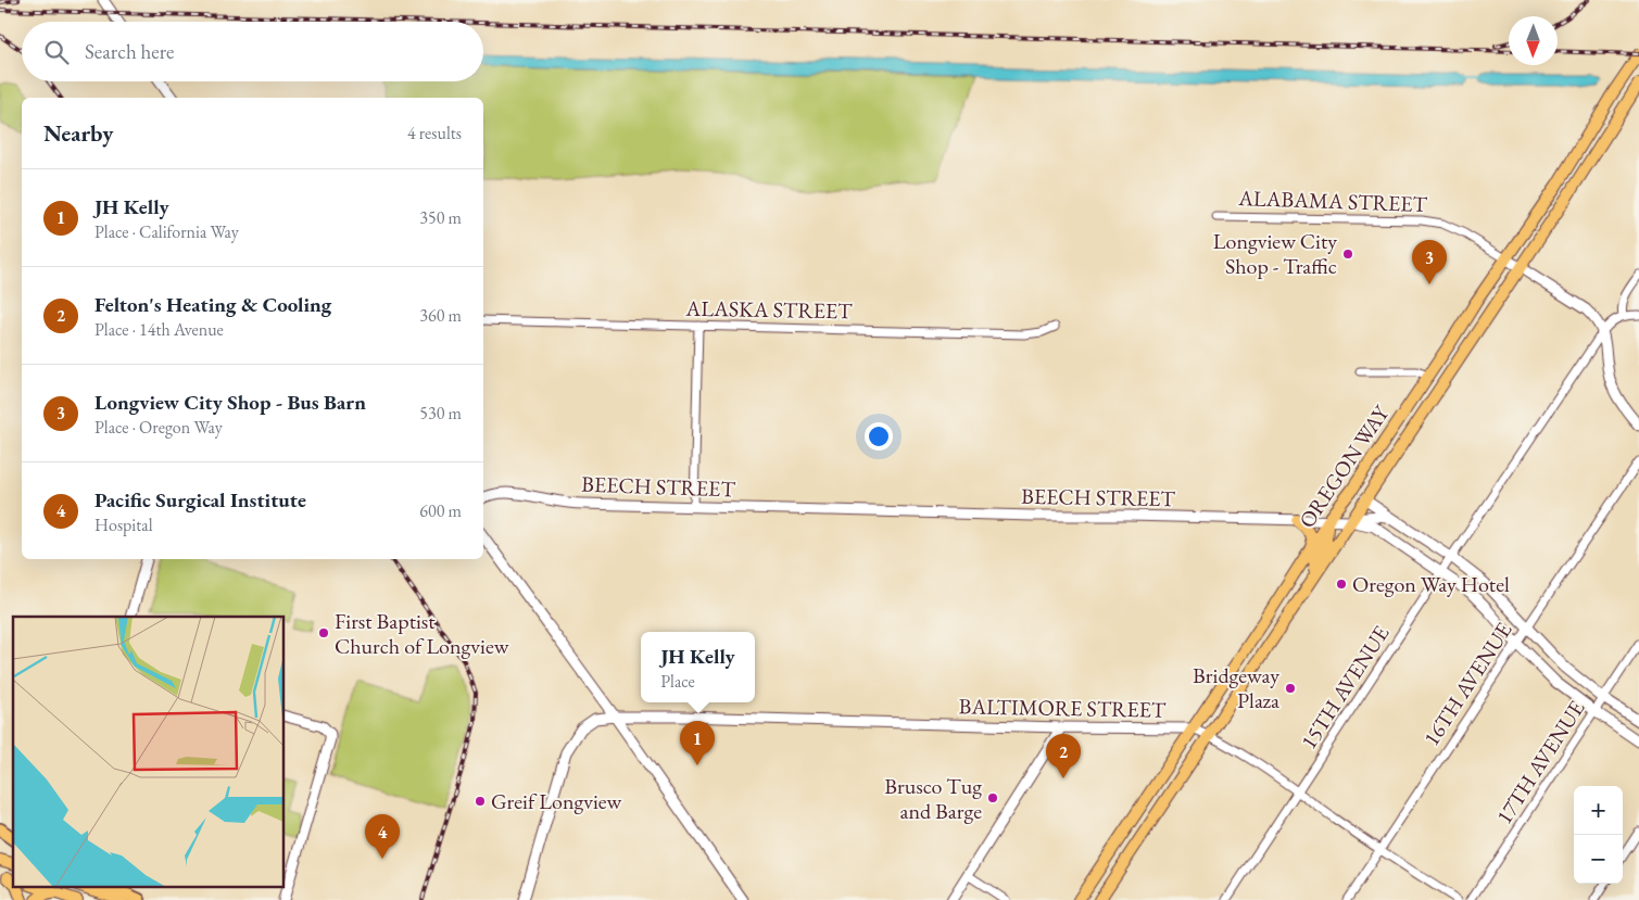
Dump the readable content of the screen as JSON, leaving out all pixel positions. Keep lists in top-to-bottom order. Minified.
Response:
{"streets":{"main road":["OREGON WAY"],"street":["ALABAMA STREET","ALASKA STREET","BEECH STREET","16TH AVENUE","15TH AVENUE","BALTIMORE STREET","17TH AVENUE"]},"crossings":[["ALABAMA STREET","OREGON WAY"],["ALABAMA STREET","15TH AVENUE"],["OREGON WAY","BEECH STREET"],["OREGON WAY","BALTIMORE STREET"],["BEECH STREET","16TH AVENUE"],["BEECH STREET","15TH AVENUE"],["BEECH STREET","17TH AVENUE"],["16TH AVENUE","BALTIMORE STREET"],["15TH AVENUE","BALTIMORE STREET"]],"places":["Longview City Shop - Traffic","Oregon Way Hotel","First Baptist Church of Longview","Bridgeway Plaza","Brusco Tug and Barge","Greif Longview"],"north":"bottom","page":{"search":"Search here","heading":["Nearby","4 results"],"list":[{"mark":"1","name":"JH Kelly","note":"Place · California Way","value":"350 m"},{"mark":"2","name":"Felton's Heating & Cooling","note":"Place · 14th Avenue","value":"360 m"},{"mark":"3","name":"Longview City Shop - Bus Barn","note":"Place · Oregon Way","value":"530 m"},{"mark":"4","name":"Pacific Surgical Institute","note":"Hospital","value":"600 m"}],"pins":["3","1","2","4"],"popup":["JH Kelly","Place"],"map_buttons":["+","−"]}}
